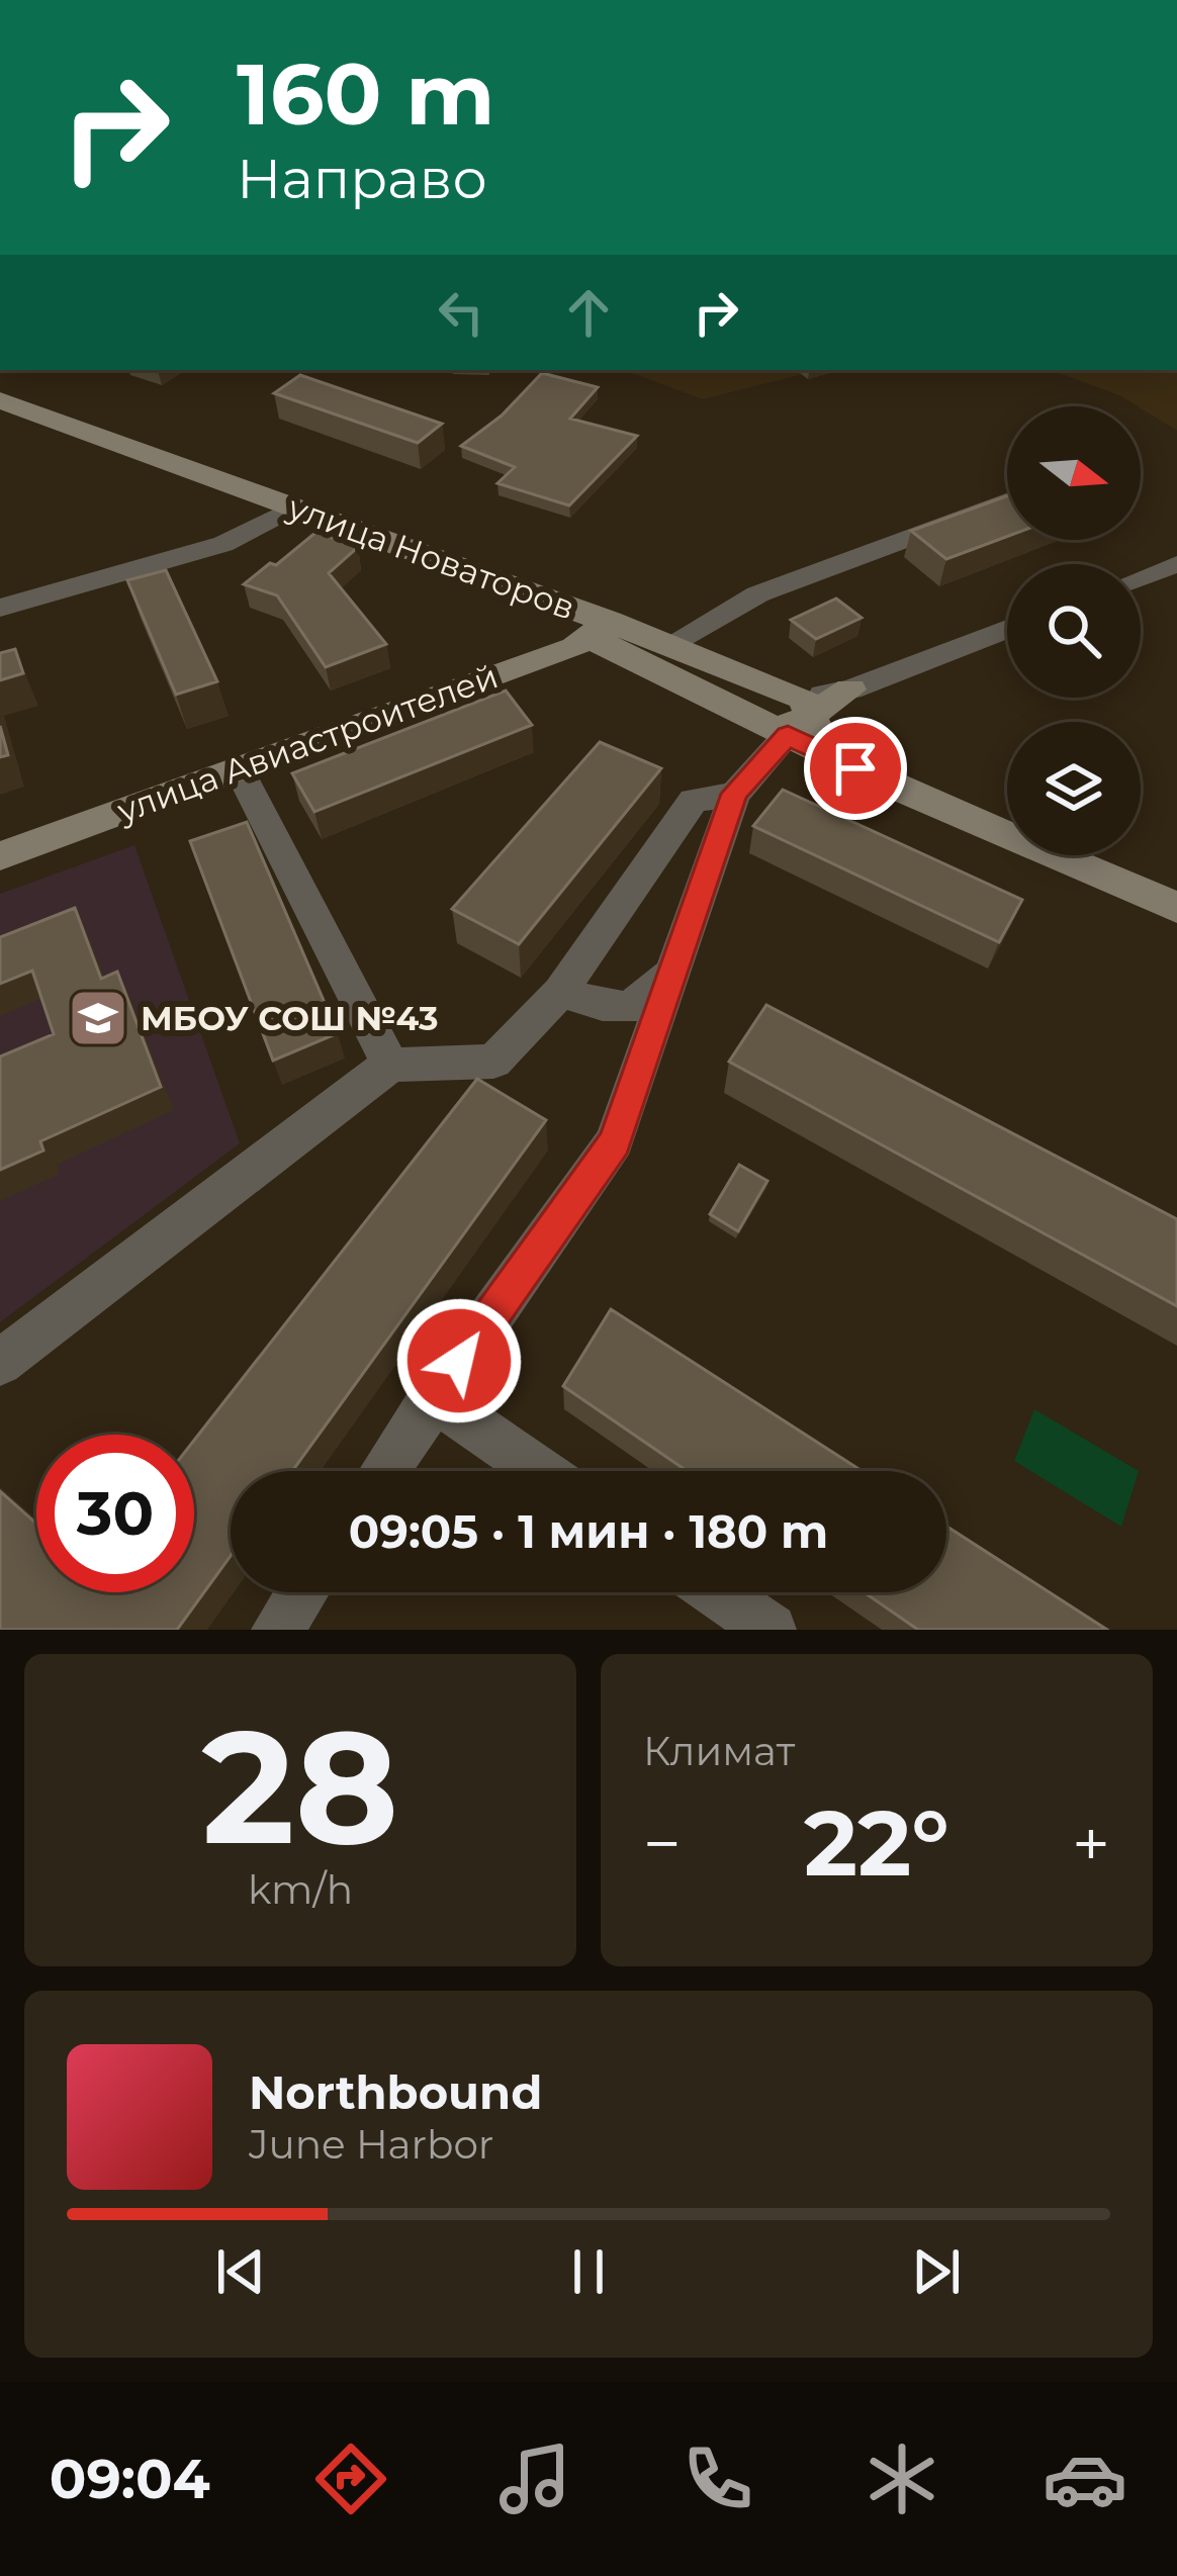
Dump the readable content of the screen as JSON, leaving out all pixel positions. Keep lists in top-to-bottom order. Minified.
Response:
{"streets":{"main road":["улица Новаторов","улица Авиастроителей"]},"crossings":[["улица Новаторов","улица Авиастроителей"]],"places":{"school or university":["МБОУ СОШ №43"]},"north":"right","page":{"turn":["160 m","Направо"],"limit":"30","trip":"09:05 · 1 мин · 180 m","tile":[["28","km/h"],"Климат"],"heat":["−","22°","+"],"song":["Northbound","June Harbor"],"tabs":"09:04"}}
